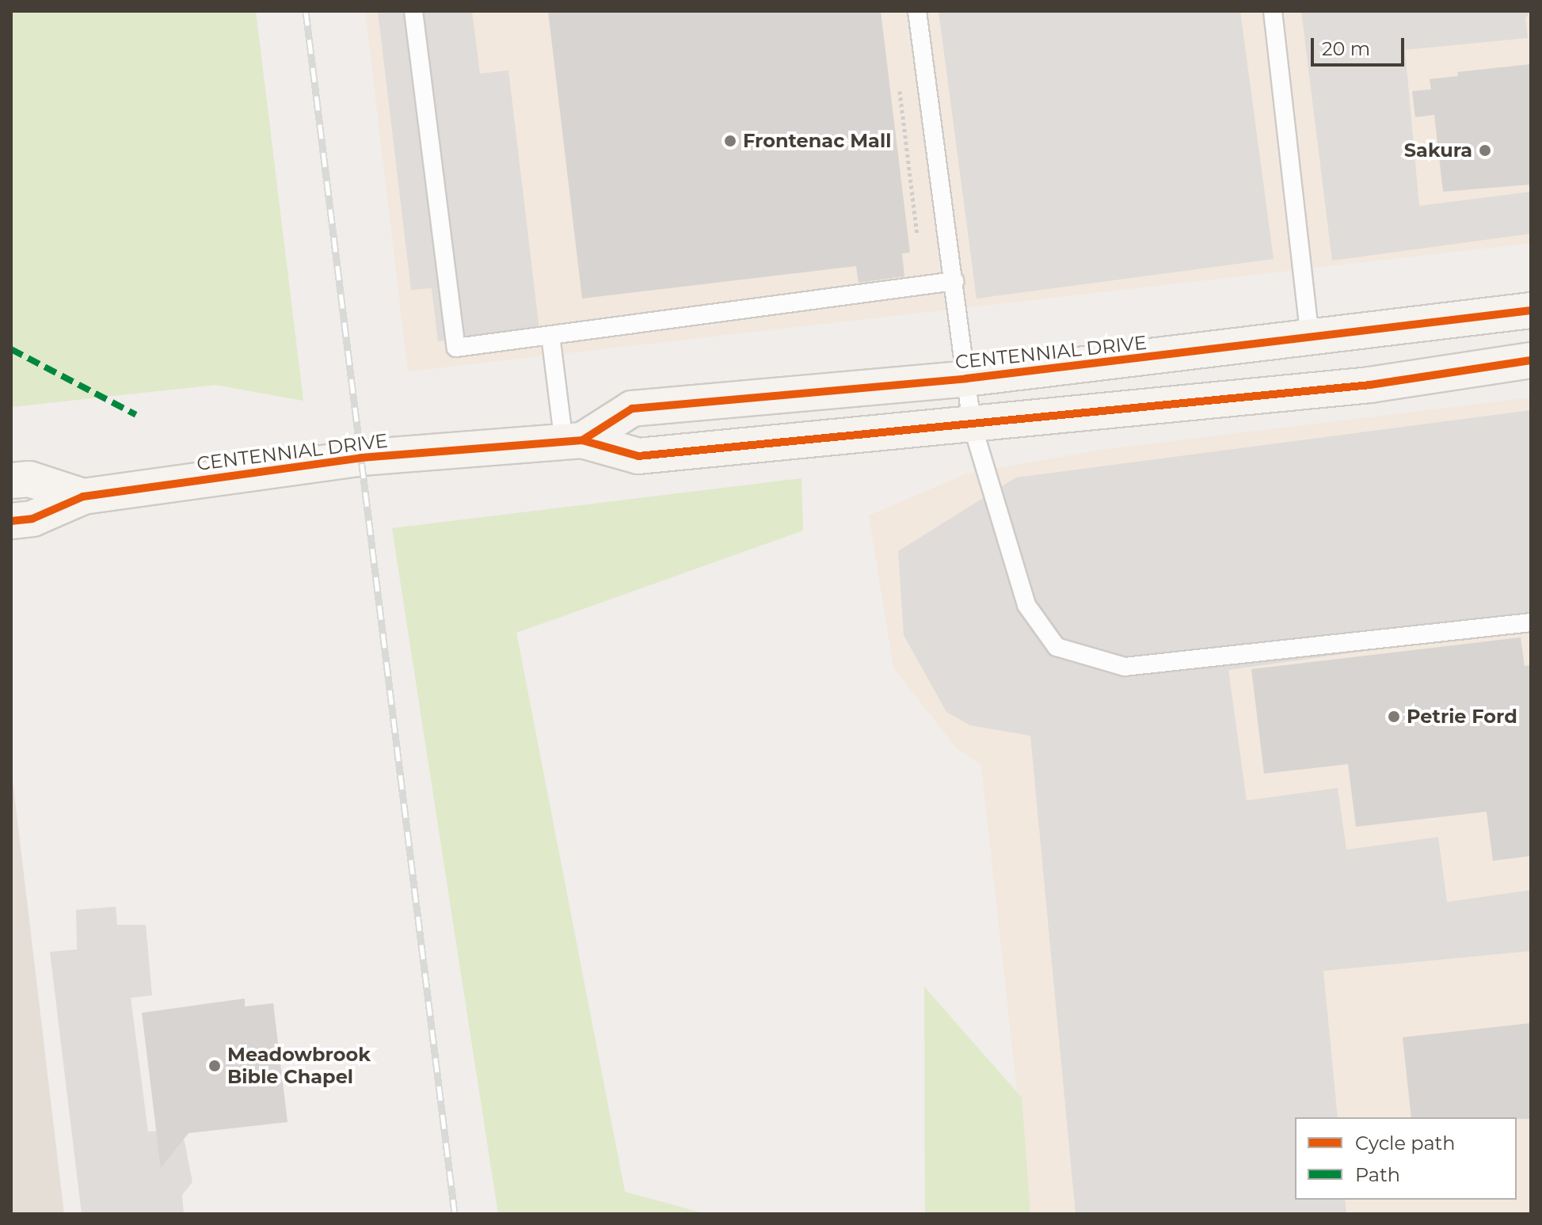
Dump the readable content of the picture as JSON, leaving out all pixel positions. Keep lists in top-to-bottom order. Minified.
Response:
{"streets":{"main road":["CENTENNIAL DRIVE"]},"places":["Frontenac Mall","Sakura","Petrie Ford","Meadowbrook Bible Chapel"],"legend":["Cycle path","Path"],"scale_bar":"20 m"}
